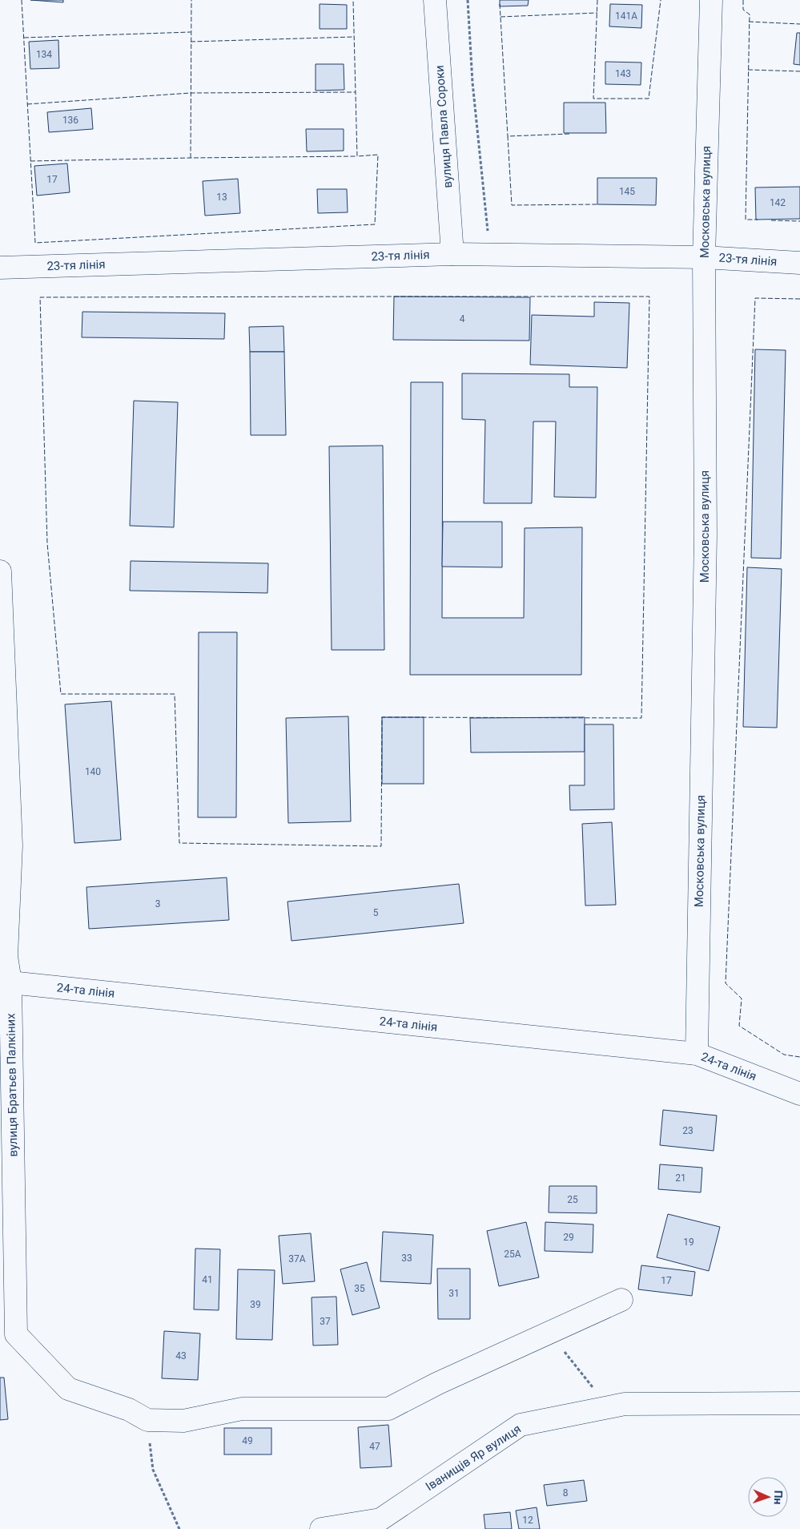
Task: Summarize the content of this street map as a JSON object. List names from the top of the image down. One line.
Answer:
{"streets":{"street":["вулиця Павла Сороки","Московська вулиця","23-тя лінія","24-та лінія","вулиця Братьєв Палкіних","Іванищів Яр вулиця"]},"crossings":[["вулиця Павла Сороки","23-тя лінія"],["Московська вулиця","23-тя лінія"],["Московська вулиця","24-та лінія"],["24-та лінія","вулиця Братьєв Палкіних"]],"house_numbers":["141А","134","143","136","17","145","13","142","4","140","3","5","23","21","25","29","19","25А","33","37А","41","17","35","31","39","37","43","49","47","8","12"],"north":"right"}
